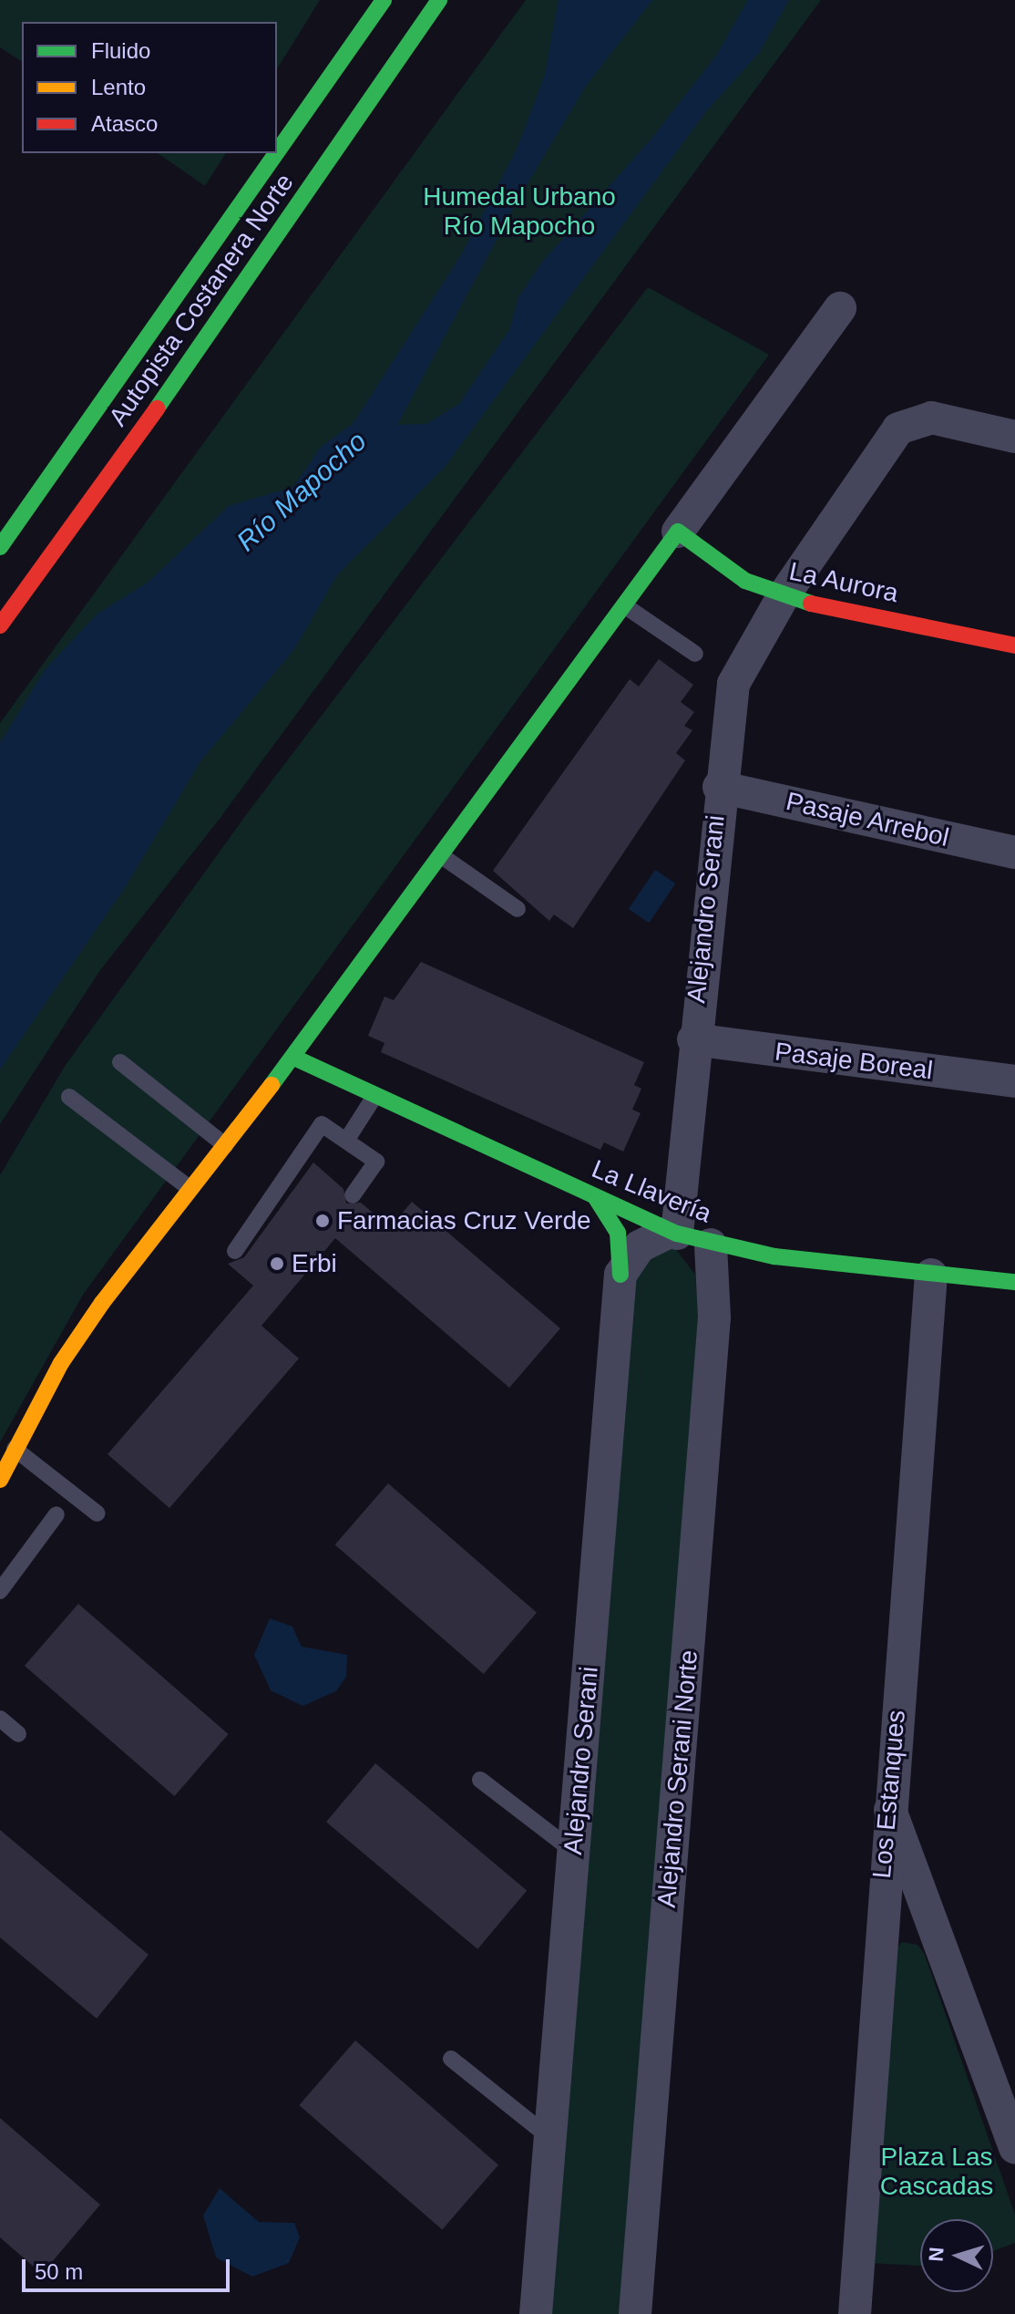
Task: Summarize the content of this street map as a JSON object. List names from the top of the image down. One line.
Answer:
{"streets":{"main road":["Autopista Costanera Norte","La Aurora","La Llavería"],"street":["Pasaje Arrebol","Alejandro Serani","Pasaje Boreal","Alejandro Serani Norte","Los Estanques"]},"crossings":[["La Aurora","Alejandro Serani"],["Pasaje Arrebol","Alejandro Serani"],["Alejandro Serani","Pasaje Boreal"],["Alejandro Serani","La Llavería"],["La Llavería","Alejandro Serani Norte"],["La Llavería","Los Estanques"]],"water":["Río Mapocho"],"parks":["Humedal Urbano Río Mapocho","Plaza Las Cascadas"],"places":["Farmacias Cruz Verde","Erbi"],"legend":["Fluido","Lento","Atasco"],"scale_bar":"50 m","north":"left"}
